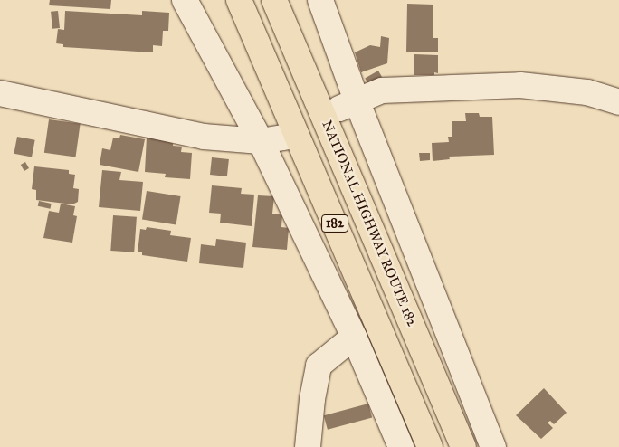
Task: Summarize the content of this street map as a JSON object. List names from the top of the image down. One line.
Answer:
{"streets":{"highway":["182","NATIONAL HIGHWAY ROUTE 182"]}}
